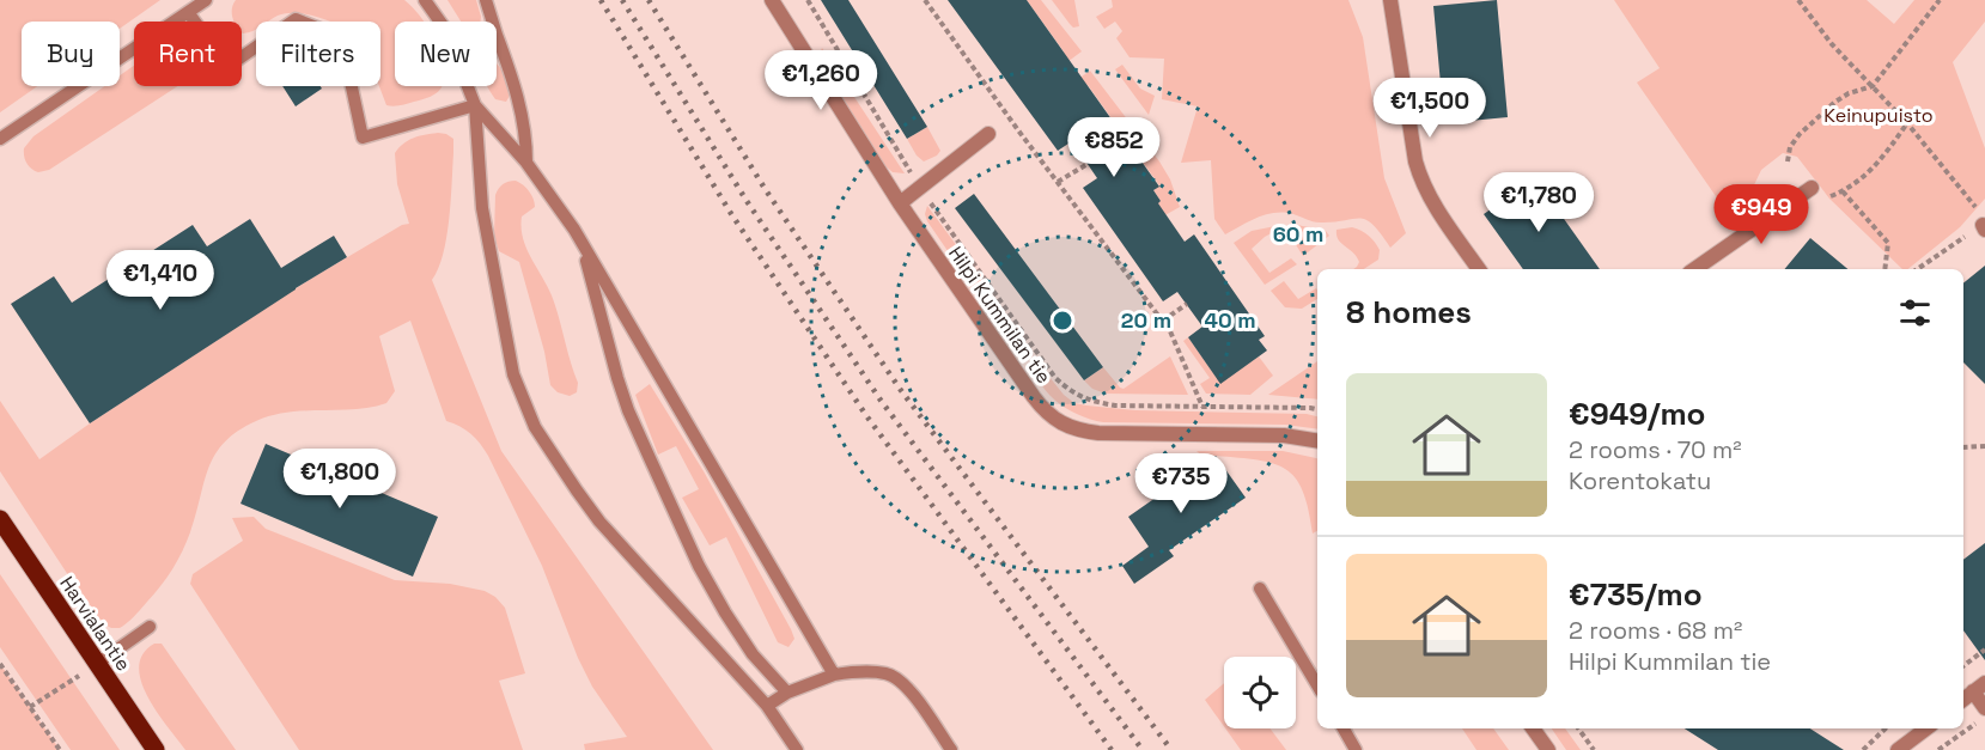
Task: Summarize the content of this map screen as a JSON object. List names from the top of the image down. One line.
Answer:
{"streets":{"main road":["Harvialantie"],"street":["Hilpi Kummilan tie"]},"parks":["Keinupuisto"],"page":{"chip":["Buy","Rent","Filters","New"],"price":["€1,260","€1,500","€852","€1,780","€949","€1,410","€1,800","€735"],"heading":"8 homes","list":[{"name":"€949/mo","note":"2 rooms · 70 m² · Korentokatu"},{"name":"€735/mo","note":"2 rooms · 68 m² · Hilpi Kummilan tie"}]},"rings":["60 m","20 m","40 m"]}
